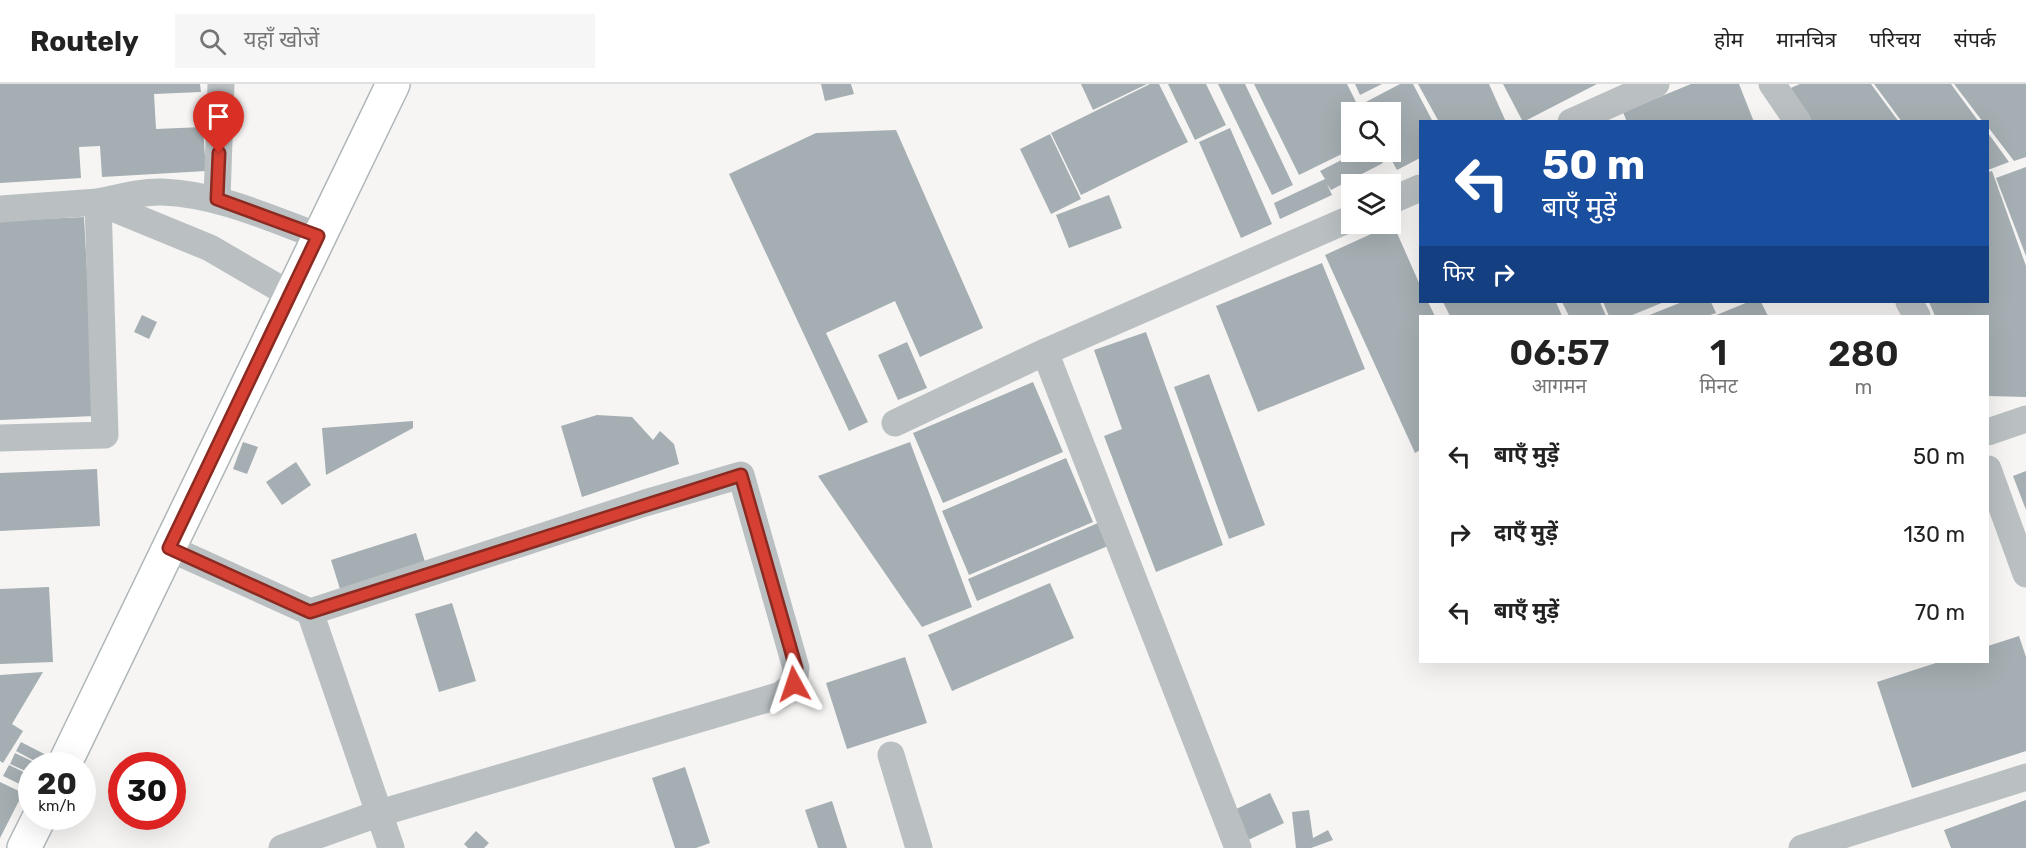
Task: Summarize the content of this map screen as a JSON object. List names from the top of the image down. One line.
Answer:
{"page":{"header":"Routely","search":"यहाँ खोजें","nav":["होम","मानचित्र","परिचय","संपर्क"],"turn":["50 m","बाएँ मुड़ें"],"then":"फिर","eta":["06:57","आगमन","1","मिनट","280","m"],"list":[{"name":"बाएँ मुड़ें","value":"50 m"},{"name":"दाएँ मुड़ें","value":"130 m"},{"name":"बाएँ मुड़ें","value":"70 m"}],"speed":"20 km/h","limit":"30"}}
